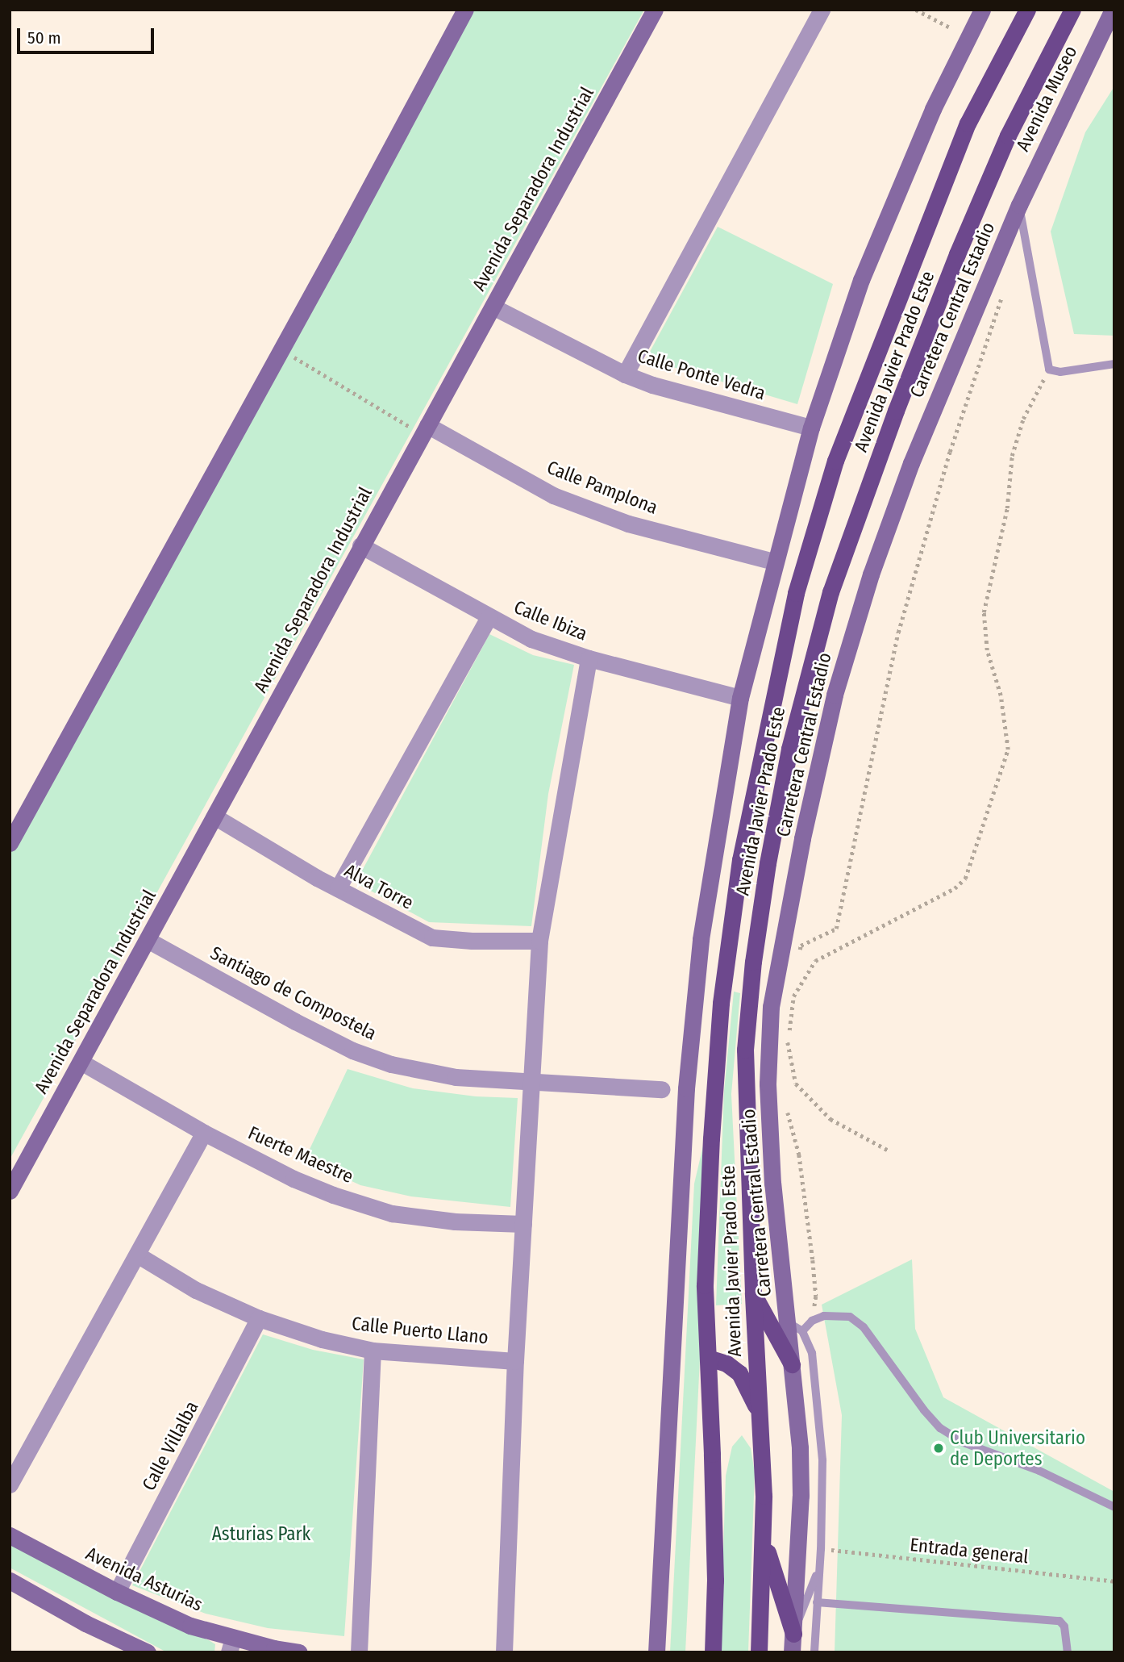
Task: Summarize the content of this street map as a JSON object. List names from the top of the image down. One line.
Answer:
{"streets":{"main road":["Avenida Javier Prado Este"],"street":["Avenida Museo","Avenida Separadora Industrial","Carretera Central Estadio","Calle Ponte Vedra","Calle Pamplona","Calle Ibiza","Alva Torre","Santiago de Compostela","Fuerte Maestre","Calle Puerto Llano","Calle Villalba","Avenida Asturias"],"path":["Entrada general"]},"crossings":[["Avenida Museo","Carretera Central Estadio"],["Avenida Separadora Industrial","Calle Ponte Vedra"],["Avenida Separadora Industrial","Calle Pamplona"],["Avenida Separadora Industrial","Calle Ibiza"],["Avenida Separadora Industrial","Alva Torre"],["Avenida Separadora Industrial","Santiago de Compostela"],["Avenida Separadora Industrial","Fuerte Maestre"],["Carretera Central Estadio","Entrada general"],["Calle Puerto Llano","Calle Villalba"],["Calle Villalba","Avenida Asturias"]],"parks":["Asturias Park"],"places":["Club Universitario de Deportes"],"scale_bar":"50 m"}
